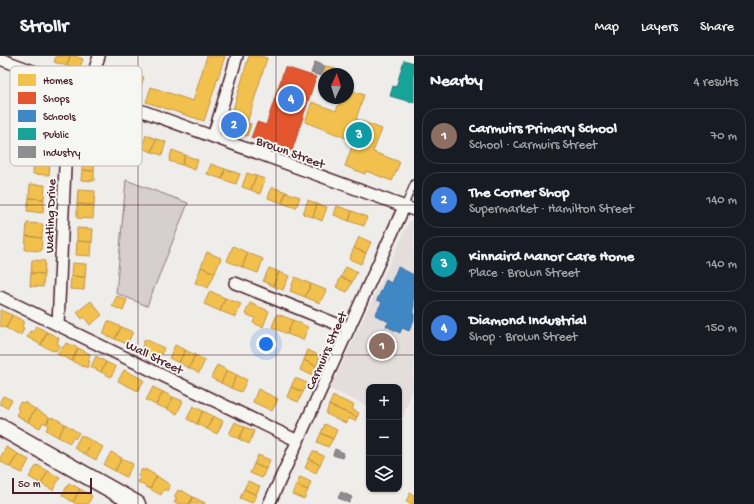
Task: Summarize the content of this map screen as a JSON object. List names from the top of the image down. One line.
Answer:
{"streets":{"street":["Brown Street","Watling Drive","Carmuirs Street","Wall Street"]},"crossings":[["Brown Street","Carmuirs Street"],["Watling Drive","Wall Street"],["Carmuirs Street","Wall Street"]],"legend":["Homes","Shops","Schools","Public","Industry"],"scale_bar":"50 m","north":"top","page":{"header":"Strollr","nav":["Map","Layers","Share"],"heading":["Nearby","4 results"],"pins":["4","2","3","1"],"list":[{"mark":"1","name":"Carmuirs Primary School","note":"School · Carmuirs Street","value":"70 m"},{"mark":"2","name":"The Corner Shop","note":"Supermarket · Hamilton Street","value":"140 m"},{"mark":"3","name":"Kinnaird Manor Care Home","note":"Place · Brown Street","value":"140 m"},{"mark":"4","name":"Diamond Industrial","note":"Shop · Brown Street","value":"150 m"}],"map_buttons":["+","−"],"scale":"50 m"}}
